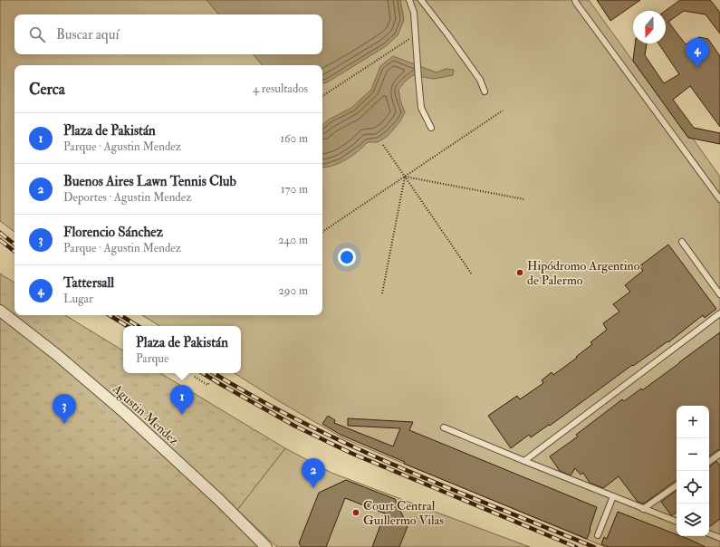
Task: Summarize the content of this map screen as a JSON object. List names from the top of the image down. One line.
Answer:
{"streets":{"street":["Agustin Mendez"]},"places":["Hipódromo Argentino de Palermo","Court Central Guillermo Vilas"],"north":"bottom","page":{"search":"Buscar aquí","pins":["4","1","3","2"],"heading":["Cerca","4 resultados"],"list":[{"mark":"1","name":"Plaza de Pakistán","note":"Parque · Agustin Mendez","value":"160 m"},{"mark":"2","name":"Buenos Aires Lawn Tennis Club","note":"Deportes · Agustin Mendez","value":"170 m"},{"mark":"3","name":"Florencio Sánchez","note":"Parque · Agustin Mendez","value":"240 m"},{"mark":"4","name":"Tattersall","note":"Lugar","value":"290 m"}],"popup":["Plaza de Pakistán","Parque"],"map_buttons":["+","−"]}}
